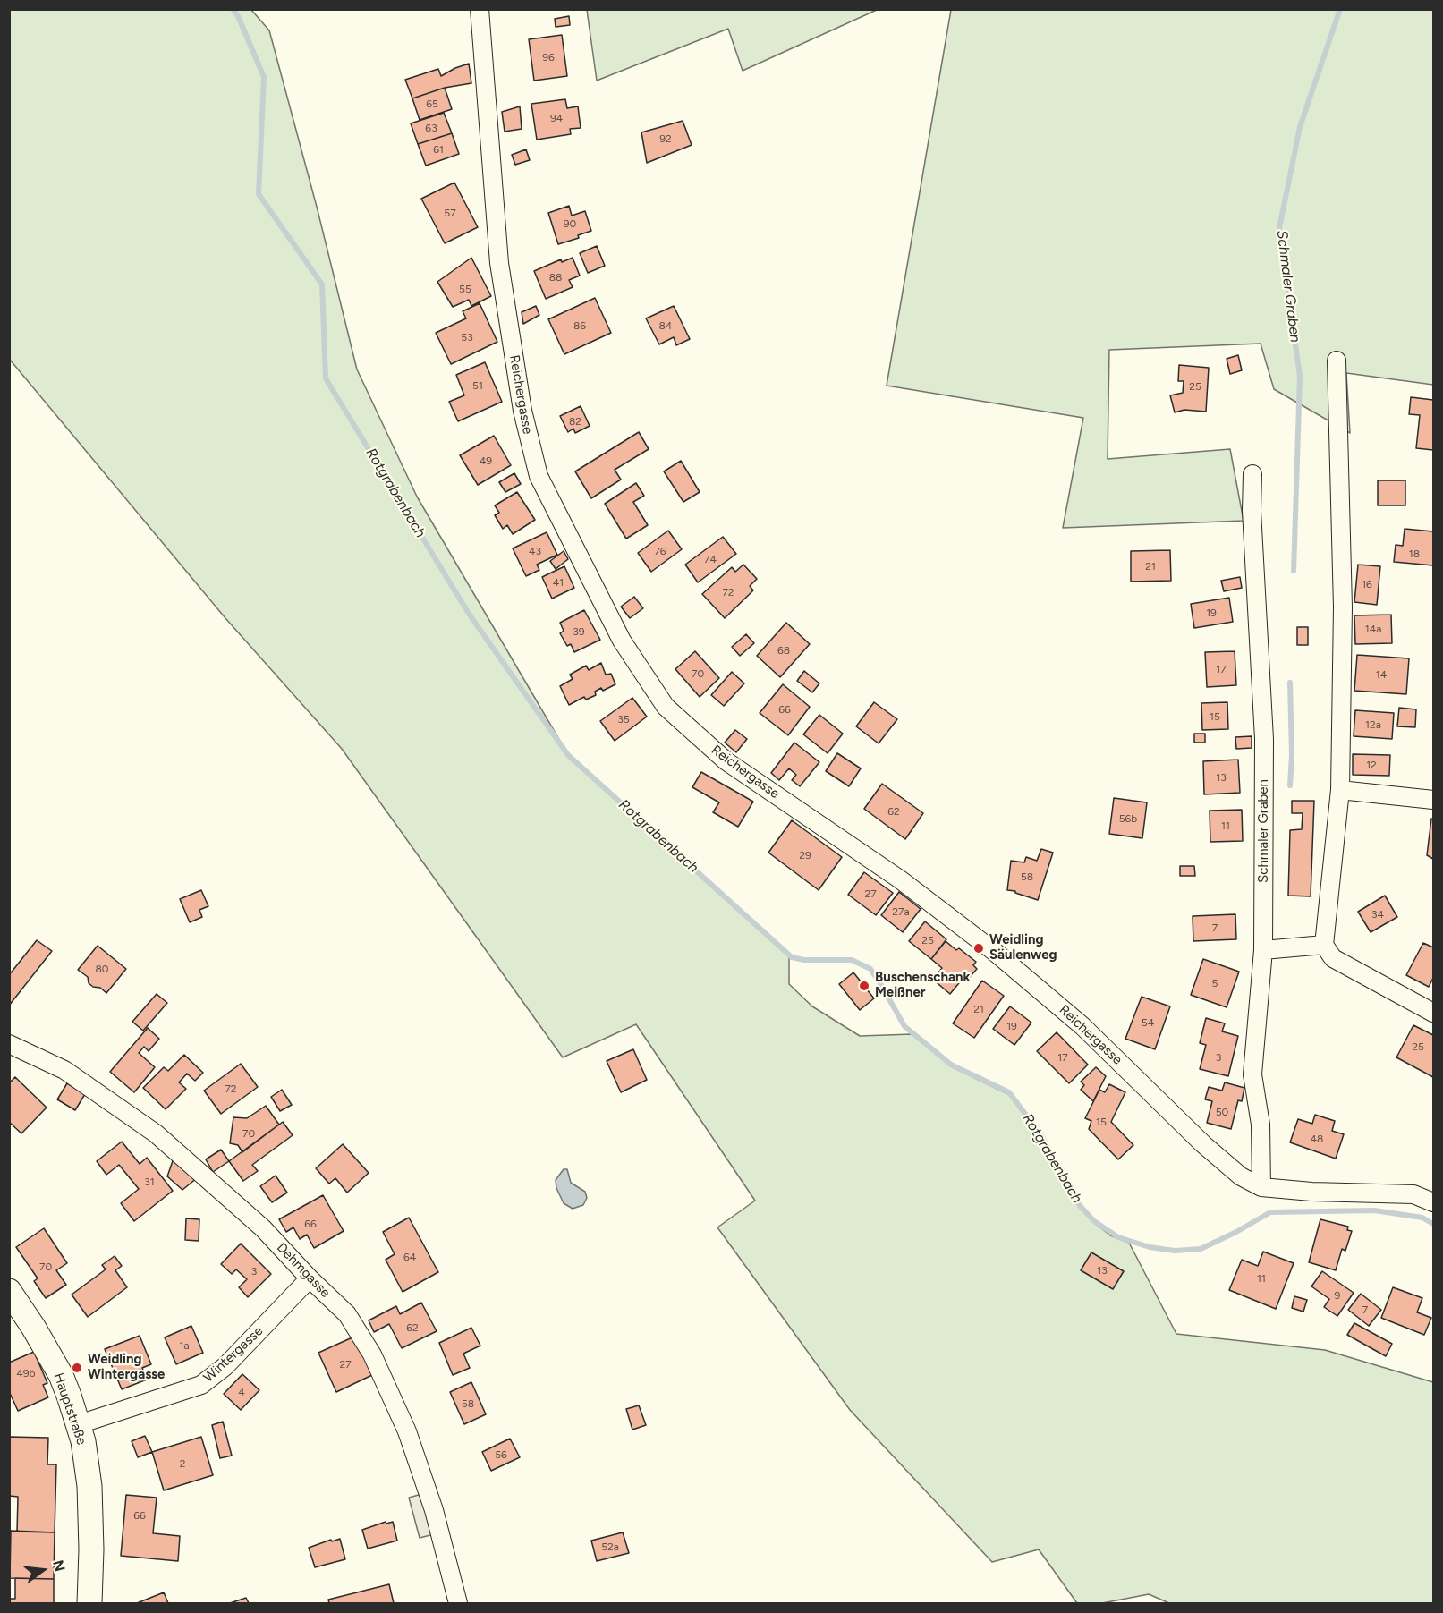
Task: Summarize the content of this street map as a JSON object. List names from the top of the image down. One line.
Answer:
{"streets":{"main road":["Hauptstraße"],"street":["Reichergasse","Schmaler Graben","Dehmgasse","Wintergasse"]},"crossings":[["Reichergasse","Schmaler Graben"],["Dehmgasse","Wintergasse"],["Wintergasse","Hauptstraße"]],"water":["Schmaler Graben","Rotgrabenbach"],"places":["Weidling Säulenweg","Buschenschank Meißner","Weidling Wintergasse"],"house_numbers":["96","65","94","63","92","61","57","90","88","55","86","84","53","51","25","82","49","43","76","18","74","21","41","16","72","19","14a","39","68","17","70","14","66","15","35","12a","12","13","62","56b","11","29","58","27","27a","34","7","25","80","5","21","54","19","25","17","3","72","50","15","70","48","31","66","64","70","13","3","11","9","7","62","1a","27","49b","4","58","56","2","66","52a"],"north":"right"}
